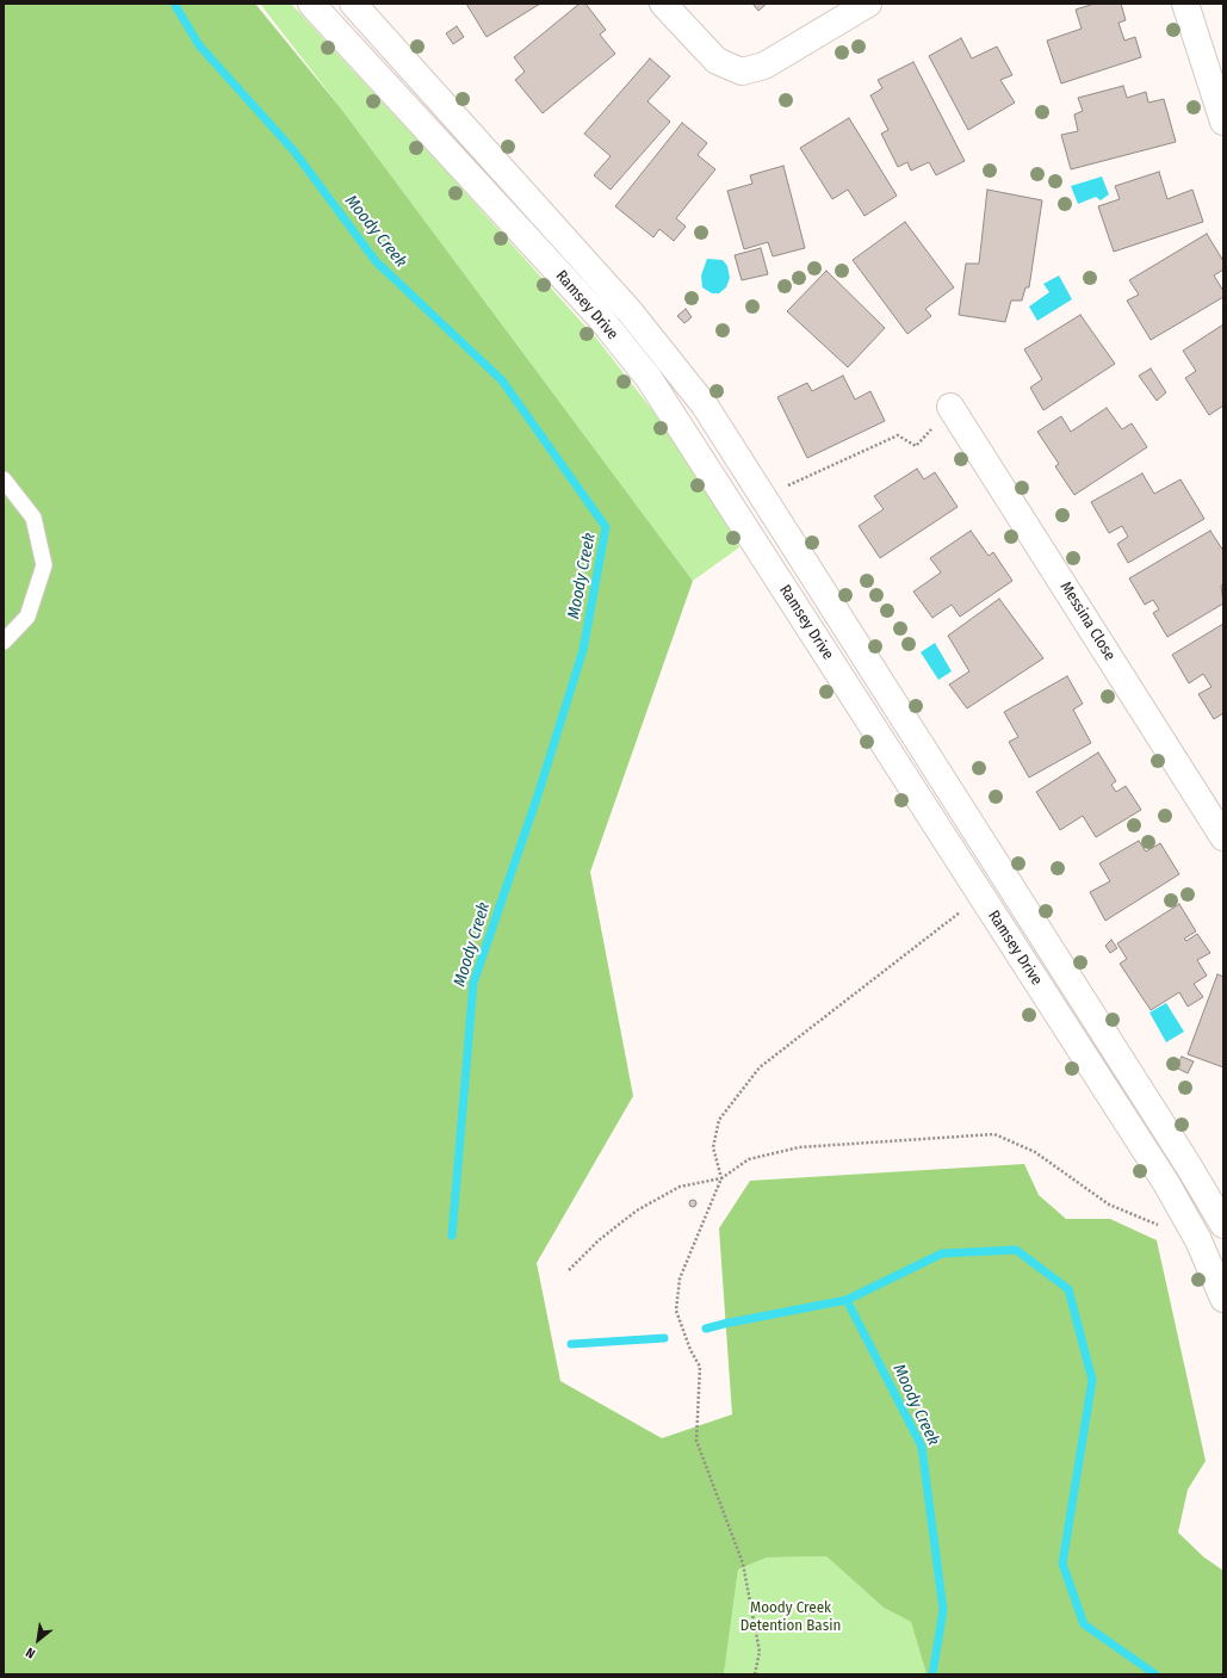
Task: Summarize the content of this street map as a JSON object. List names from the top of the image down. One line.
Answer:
{"streets":{"main road":["Ramsey Drive","Messina Close"]},"water":["Moody Creek"],"parks":["Moody Creek Detention Basin"],"north":"bottom left"}
